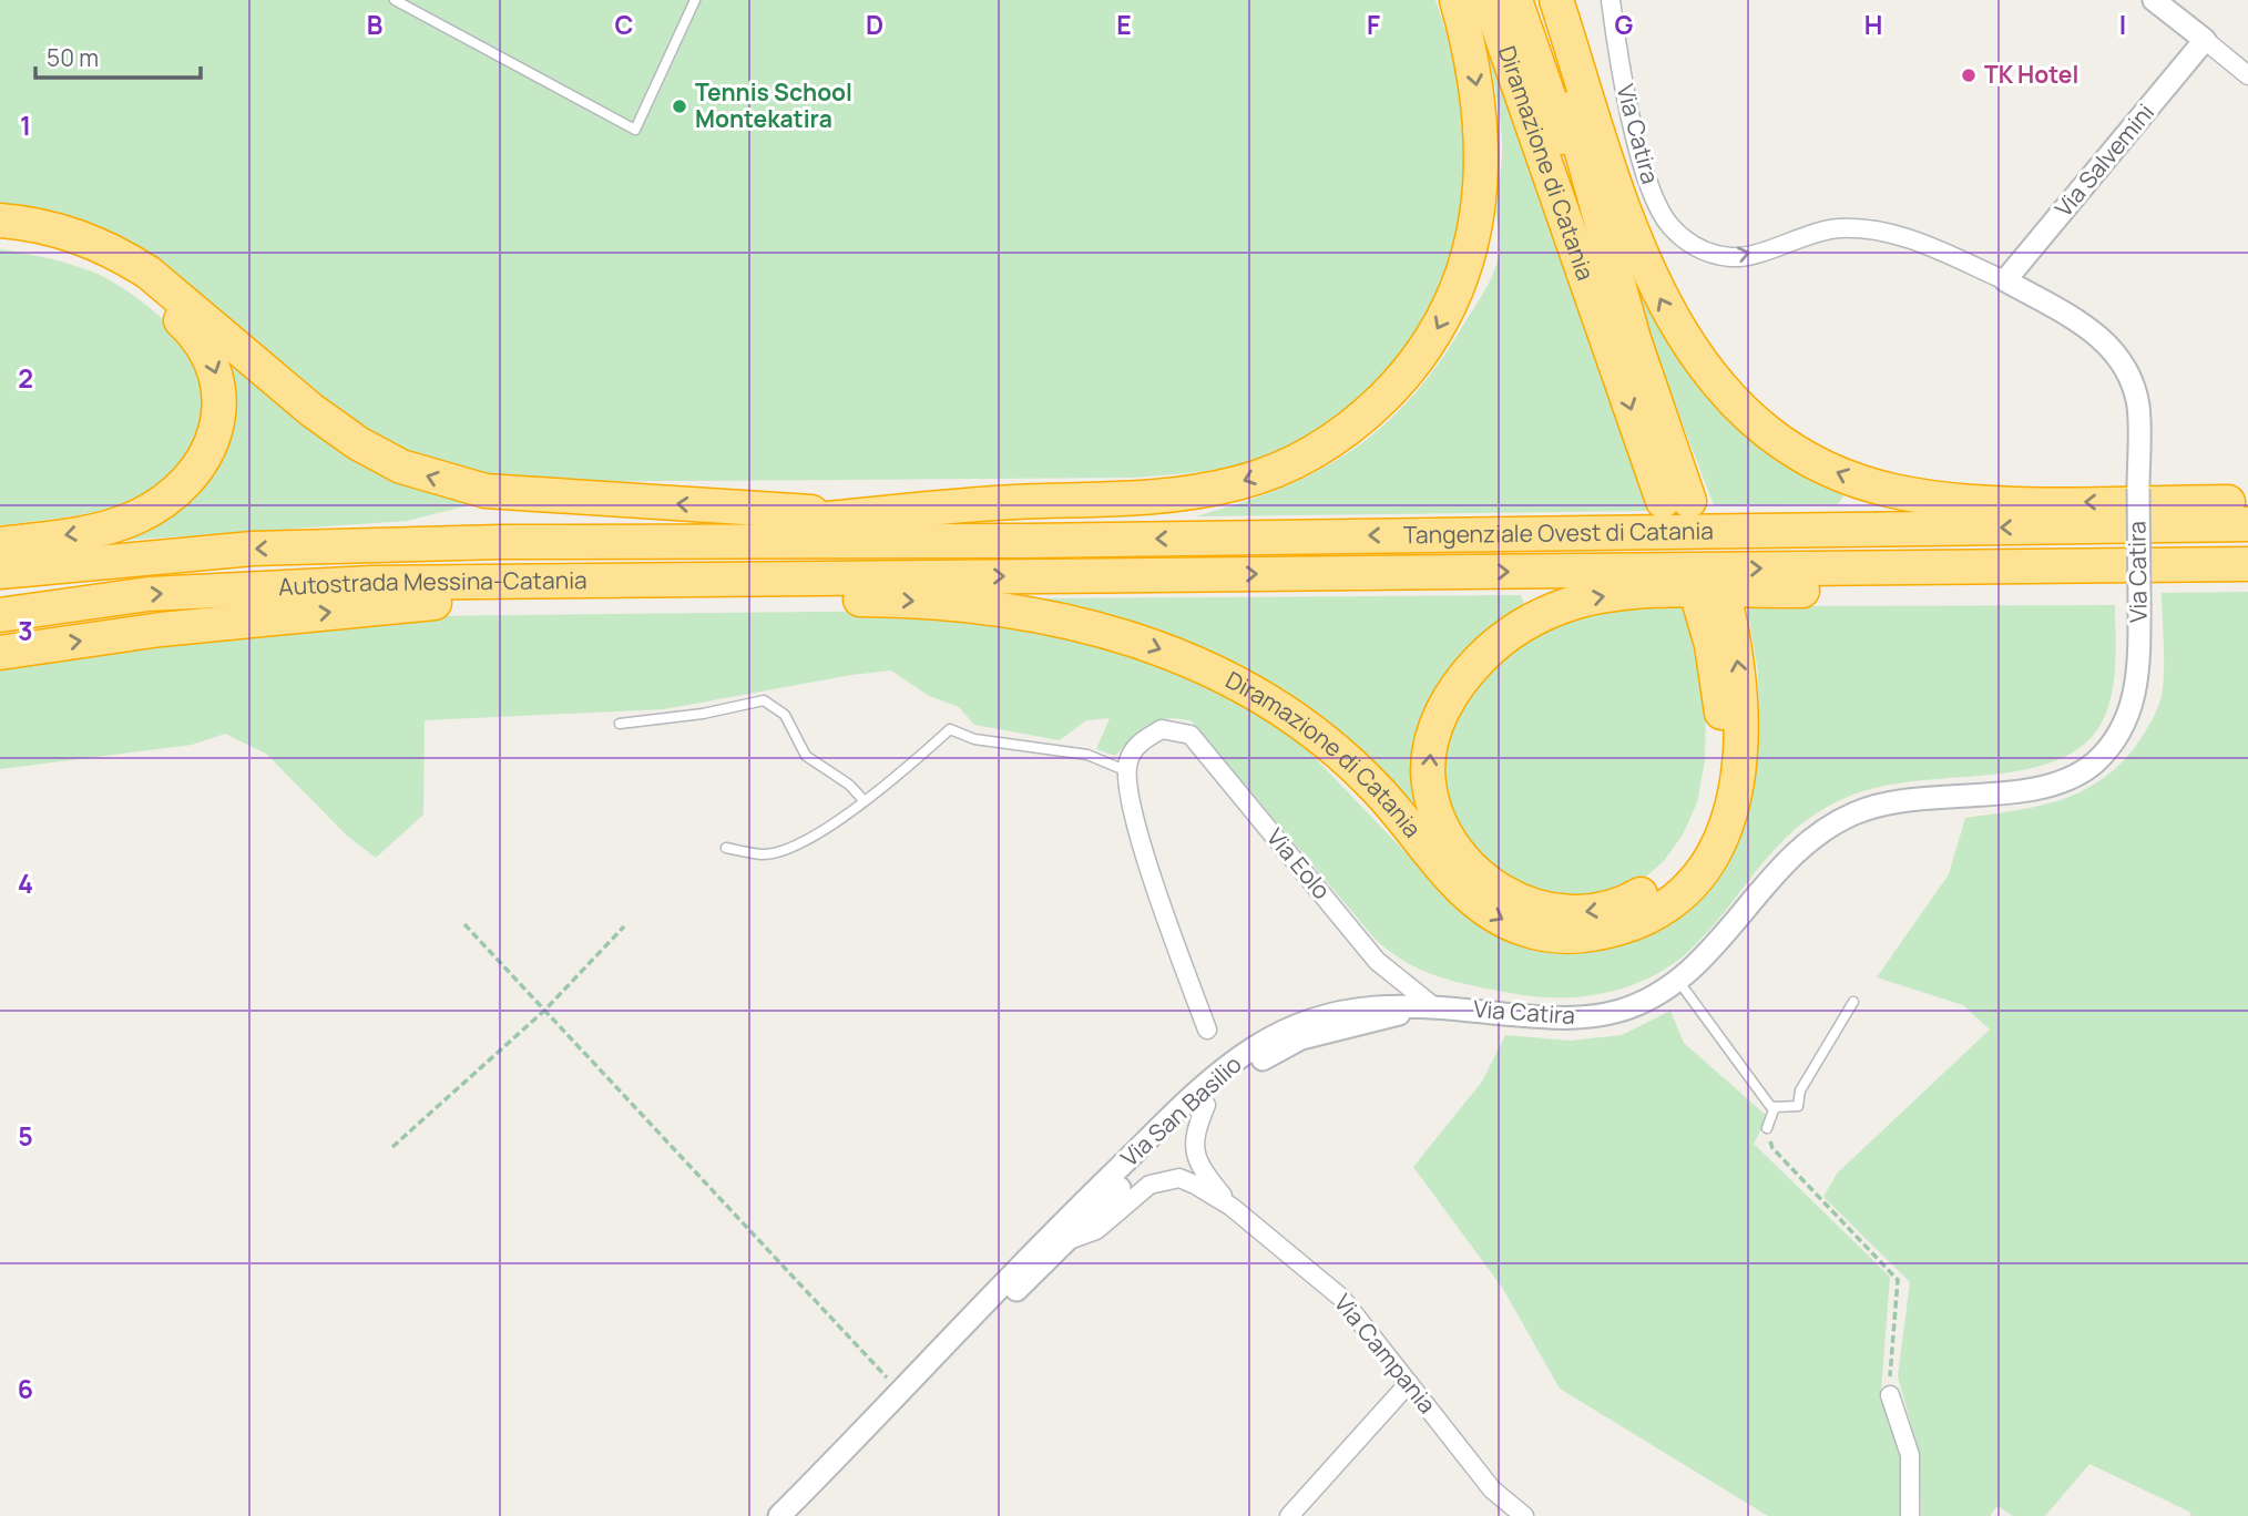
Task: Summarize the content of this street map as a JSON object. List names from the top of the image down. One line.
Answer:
{"streets":{"highway":["Diramazione di Catania","Tangenziale Ovest di Catania","Autostrada Messina-Catania"],"street":["Via Catira","Via Salvemini","Via Eolo","Via San Basilio","Via Campania"]},"crossings":[["Via Catira","Via Salvemini"],["Via Catira","Via Eolo"],["Via Catira","Via San Basilio"],["Diramazione di Catania","Tangenziale Ovest di Catania"],["Diramazione di Catania","Autostrada Messina-Catania"],["Tangenziale Ovest di Catania","Autostrada Messina-Catania"],["Via Eolo","Via San Basilio"]],"places":["TK Hotel","Tennis School Montekatira"],"scale_bar":"50 m","grid":{"columns":["B","C","D","E","F","G","H","I"],"rows":["1","2","3","4","5","6"]}}
